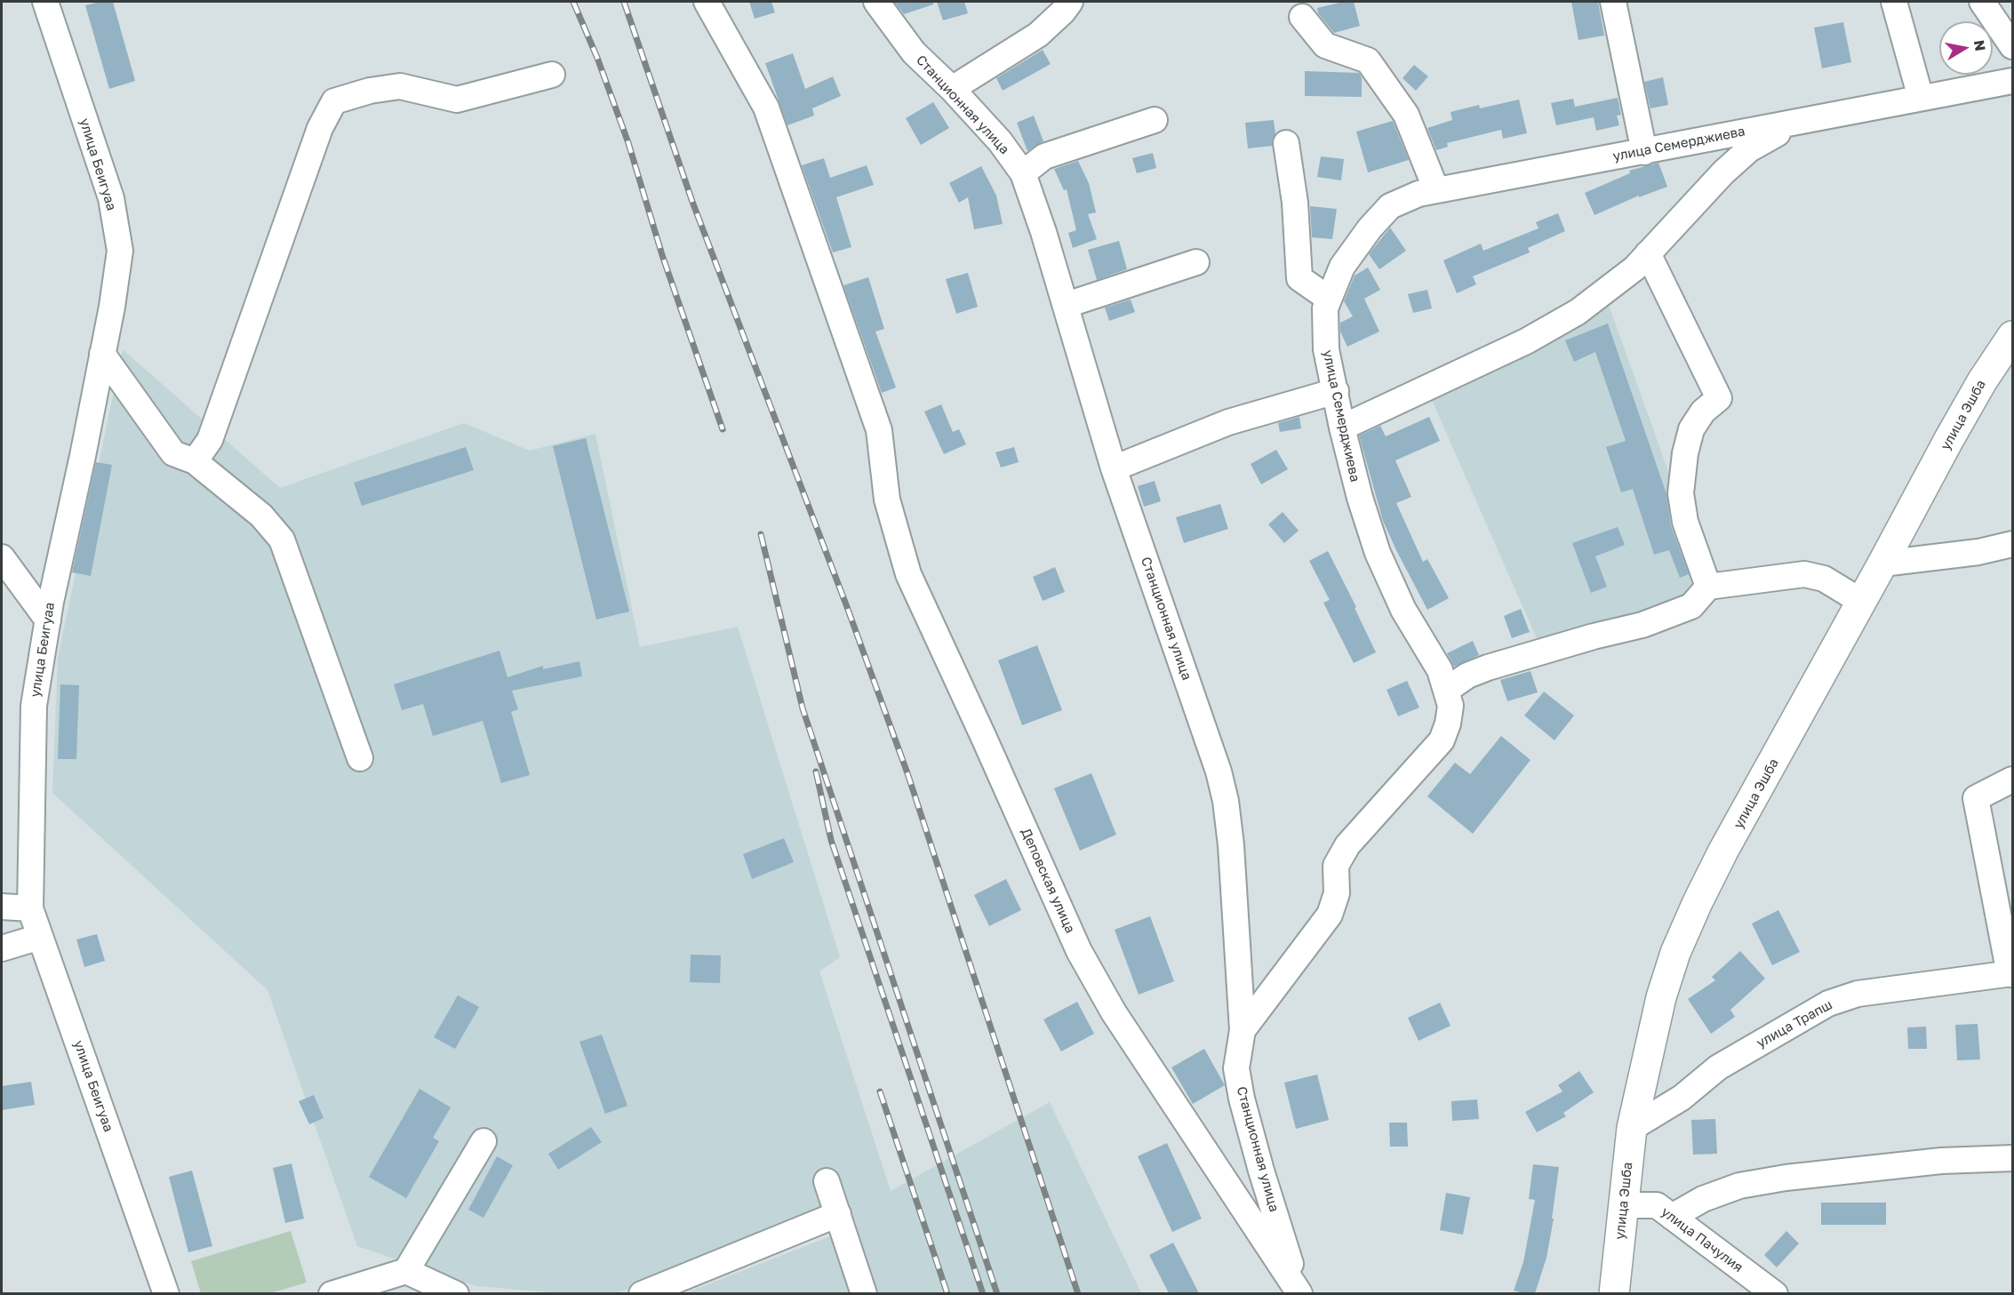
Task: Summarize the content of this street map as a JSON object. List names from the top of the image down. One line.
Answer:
{"streets":{"highway":["улица Эшба"],"street":["Станционная улица","улица Семерджиева","улица Беигуаа","Деповская улица","улица Трапш","улица Пачулия"]},"crossings":[["Станционная улица","улица Семерджиева"],["Станционная улица","Деповская улица"],["улица Эшба","улица Трапш"],["улица Эшба","улица Пачулия"]],"north":"right"}
